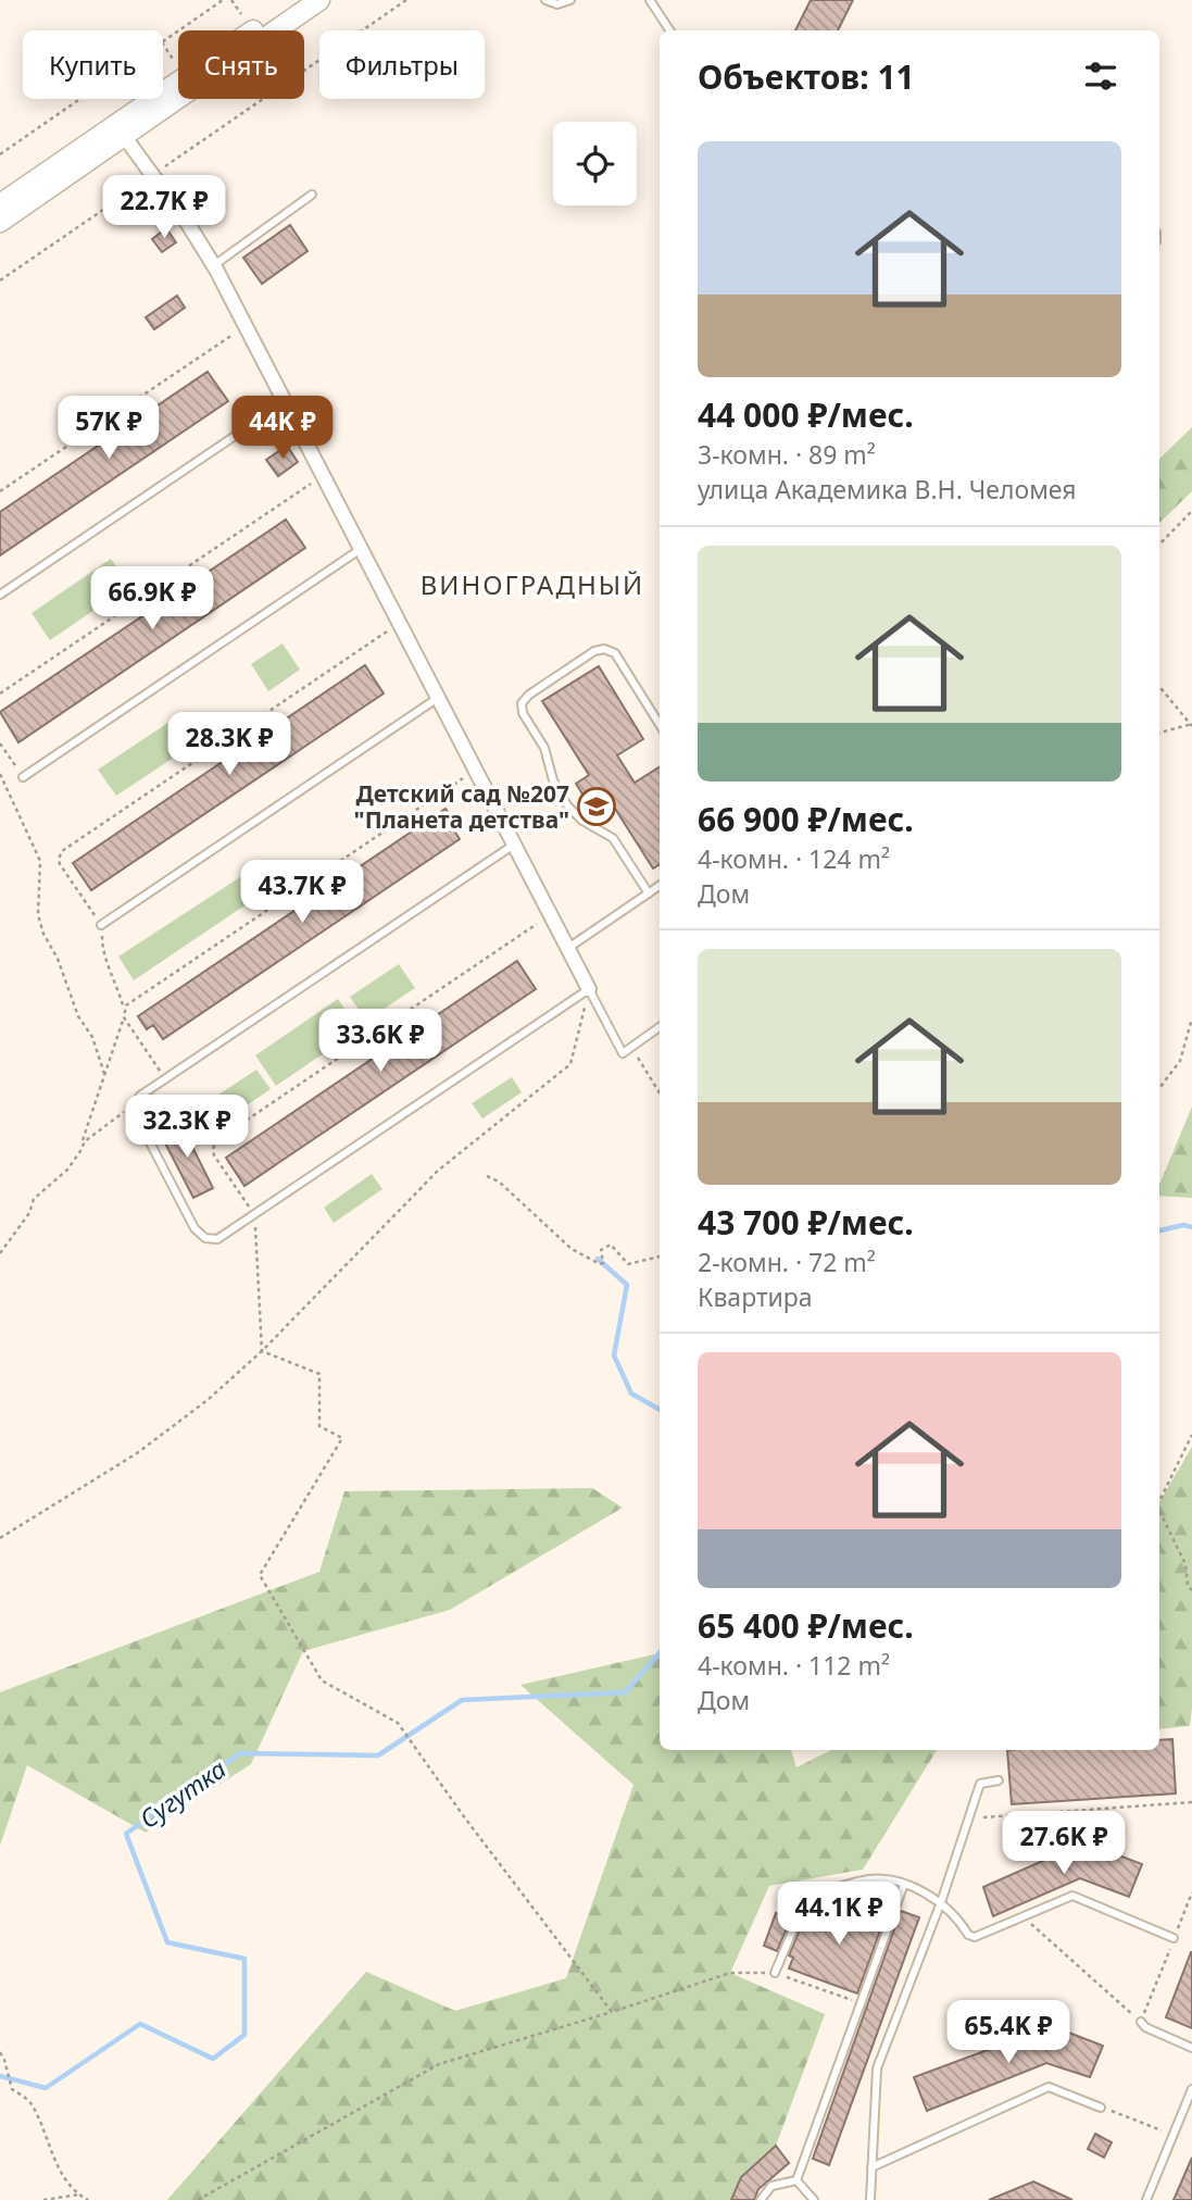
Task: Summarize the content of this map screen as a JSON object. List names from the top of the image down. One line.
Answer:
{"districts":["ВИНОГРАДНЫЙ"],"water":["Сугутка"],"places":{"school or university":["Детский сад №207 \"Планета детства\""]},"page":{"chip":["Купить","Снять","Фильтры"],"heading":"Объектов: 11","list":[{"name":"44 000 ₽/мес.","note":"3-комн. · 89 m² · улица Академика В.Н. Челомея"},{"name":"66 900 ₽/мес.","note":"4-комн. · 124 m² · Дом"},{"name":"43 700 ₽/мес.","note":"2-комн. · 72 m² · Квартира"},{"name":"65 400 ₽/мес.","note":"4-комн. · 112 m² · Дом"}],"price":["22.7K ₽","57K ₽","44K ₽","66.9K ₽","28.3K ₽","43.7K ₽","33.6K ₽","32.3K ₽","27.6K ₽","44.1K ₽","65.4K ₽"]}}
